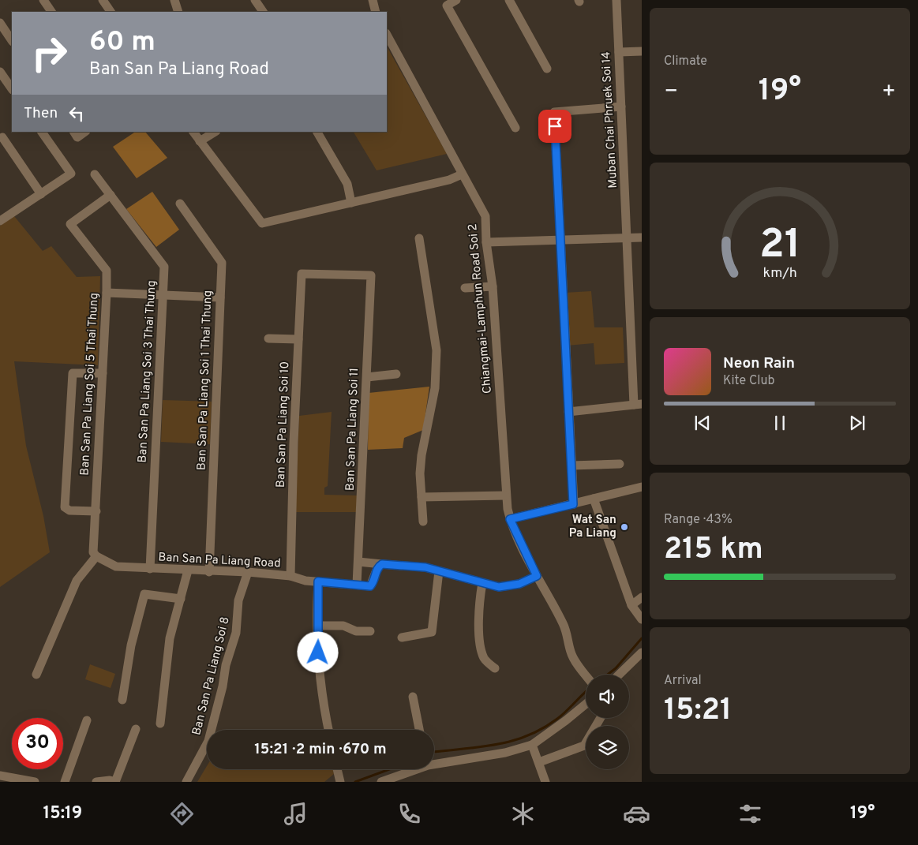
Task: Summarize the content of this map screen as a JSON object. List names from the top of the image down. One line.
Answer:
{"streets":{"street":["Muban Chai Phruek Soi 14","Chiangmai-Lamphun Road Soi 2","Ban San Pa Liang Soi 3 Thai Thung","Ban San Pa Liang Soi 1 Thai Thung","Ban San Pa Liang Soi 5 Thai Thung","Ban San Pa Liang Soi 10","Ban San Pa Liang Soi 11","Ban San Pa Liang Road","Ban San Pa Liang Soi 8"]},"crossings":[["Ban San Pa Liang Soi 3 Thai Thung","Ban San Pa Liang Soi 5 Thai Thung"],["Ban San Pa Liang Soi 3 Thai Thung","Ban San Pa Liang Road"],["Ban San Pa Liang Soi 1 Thai Thung","Ban San Pa Liang Road"],["Ban San Pa Liang Soi 5 Thai Thung","Ban San Pa Liang Road"],["Ban San Pa Liang Soi 10","Ban San Pa Liang Soi 11"],["Ban San Pa Liang Soi 10","Ban San Pa Liang Road"],["Ban San Pa Liang Soi 11","Ban San Pa Liang Road"],["Ban San Pa Liang Road","Ban San Pa Liang Soi 8"]],"places":["Wat San Pa Liang"],"page":{"tile":["Climate",["Range · 43%","215 km"],["Arrival","15:21"]],"turn":["60 m","Ban San Pa Liang Road"],"heat":["−","19°","+"],"then":"Then","song":["Neon Rain","Kite Club"],"limit":"30","trip":"15:21 · 2 min · 670 m","tabs":["15:19","19°"],"gauge":["21","km/h"]}}
